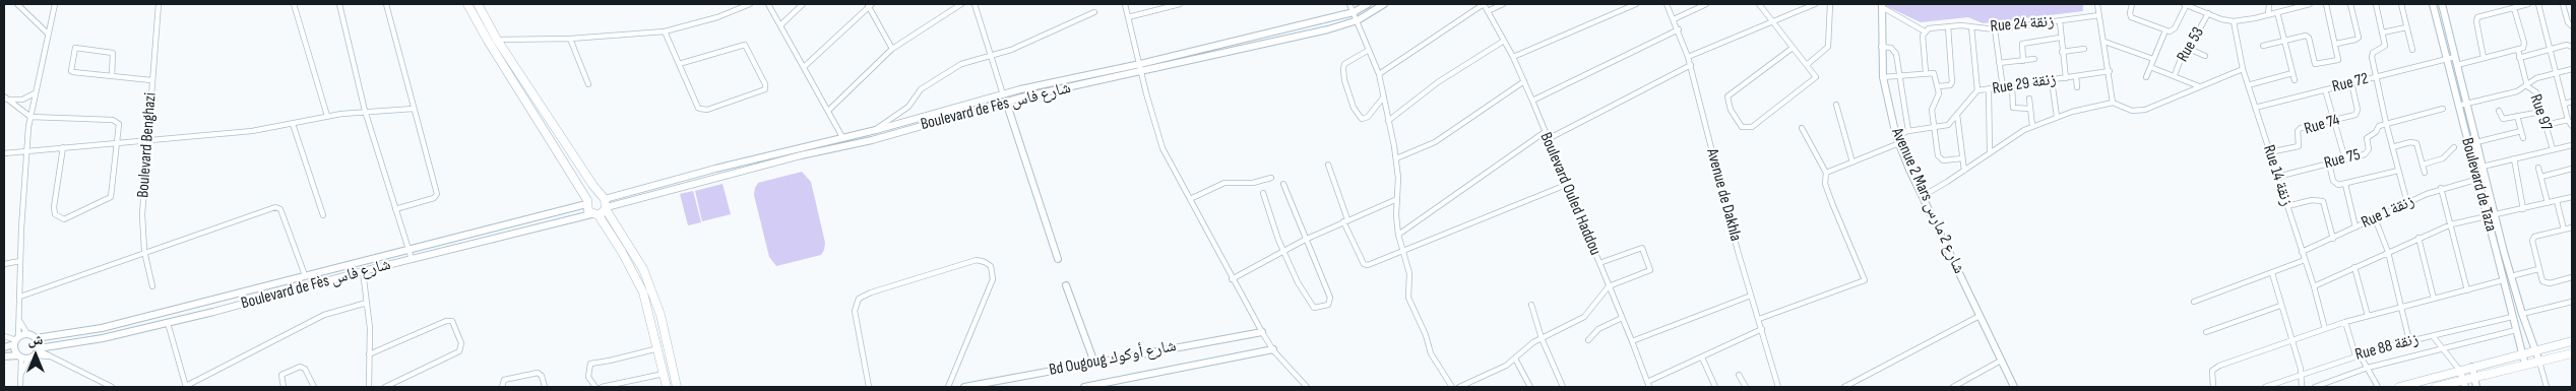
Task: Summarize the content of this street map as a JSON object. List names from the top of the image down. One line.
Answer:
{"streets":{"main road":["Boulevard de Fès شارع فاس","Boulevard de Taza","Avenue 2 Mars شارع 2 مارس","Bd Ougoug شارع أوكوك"],"street":["Rue 24 زنقة","Rue 53","Rue 72","Rue 29 زنقة","Rue 97","Rue 74","Boulevard Benghazi","Rue 75","Rue 14 زنقة","Boulevard Ouled Haddou","Avenue de Dakhla","Rue 1 زنقة","Rue 88 زنقة"]},"crossings":[["Rue 72","Rue 74"],["Rue 72","Rue 14 زنقة"],["Rue 72","Boulevard de Taza"],["Rue 29 زنقة","Avenue 2 Mars شارع 2 مارس"],["Rue 74","Rue 14 زنقة"],["Rue 75","Rue 14 زنقة"],["Rue 14 زنقة","Rue 1 زنقة"],["Boulevard de Taza","Rue 1 زنقة"],["Boulevard de Taza","Rue 88 زنقة"]],"north":"top"}
